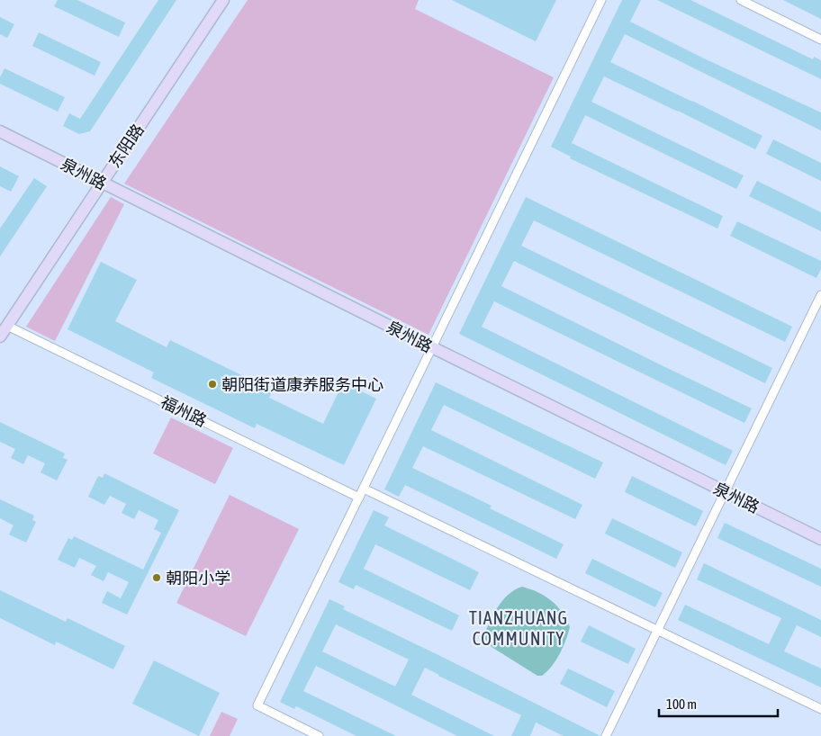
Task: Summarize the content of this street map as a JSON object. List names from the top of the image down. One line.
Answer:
{"streets":{"street":["东阳路","泉州路","福州路"]},"crossings":[["东阳路","泉州路"],["东阳路","福州路"]],"districts":["TIANZHUANG COMMUNITY"],"places":["朝阳街道康养服务中心","朝阳小学"],"scale_bar":"100 m"}
